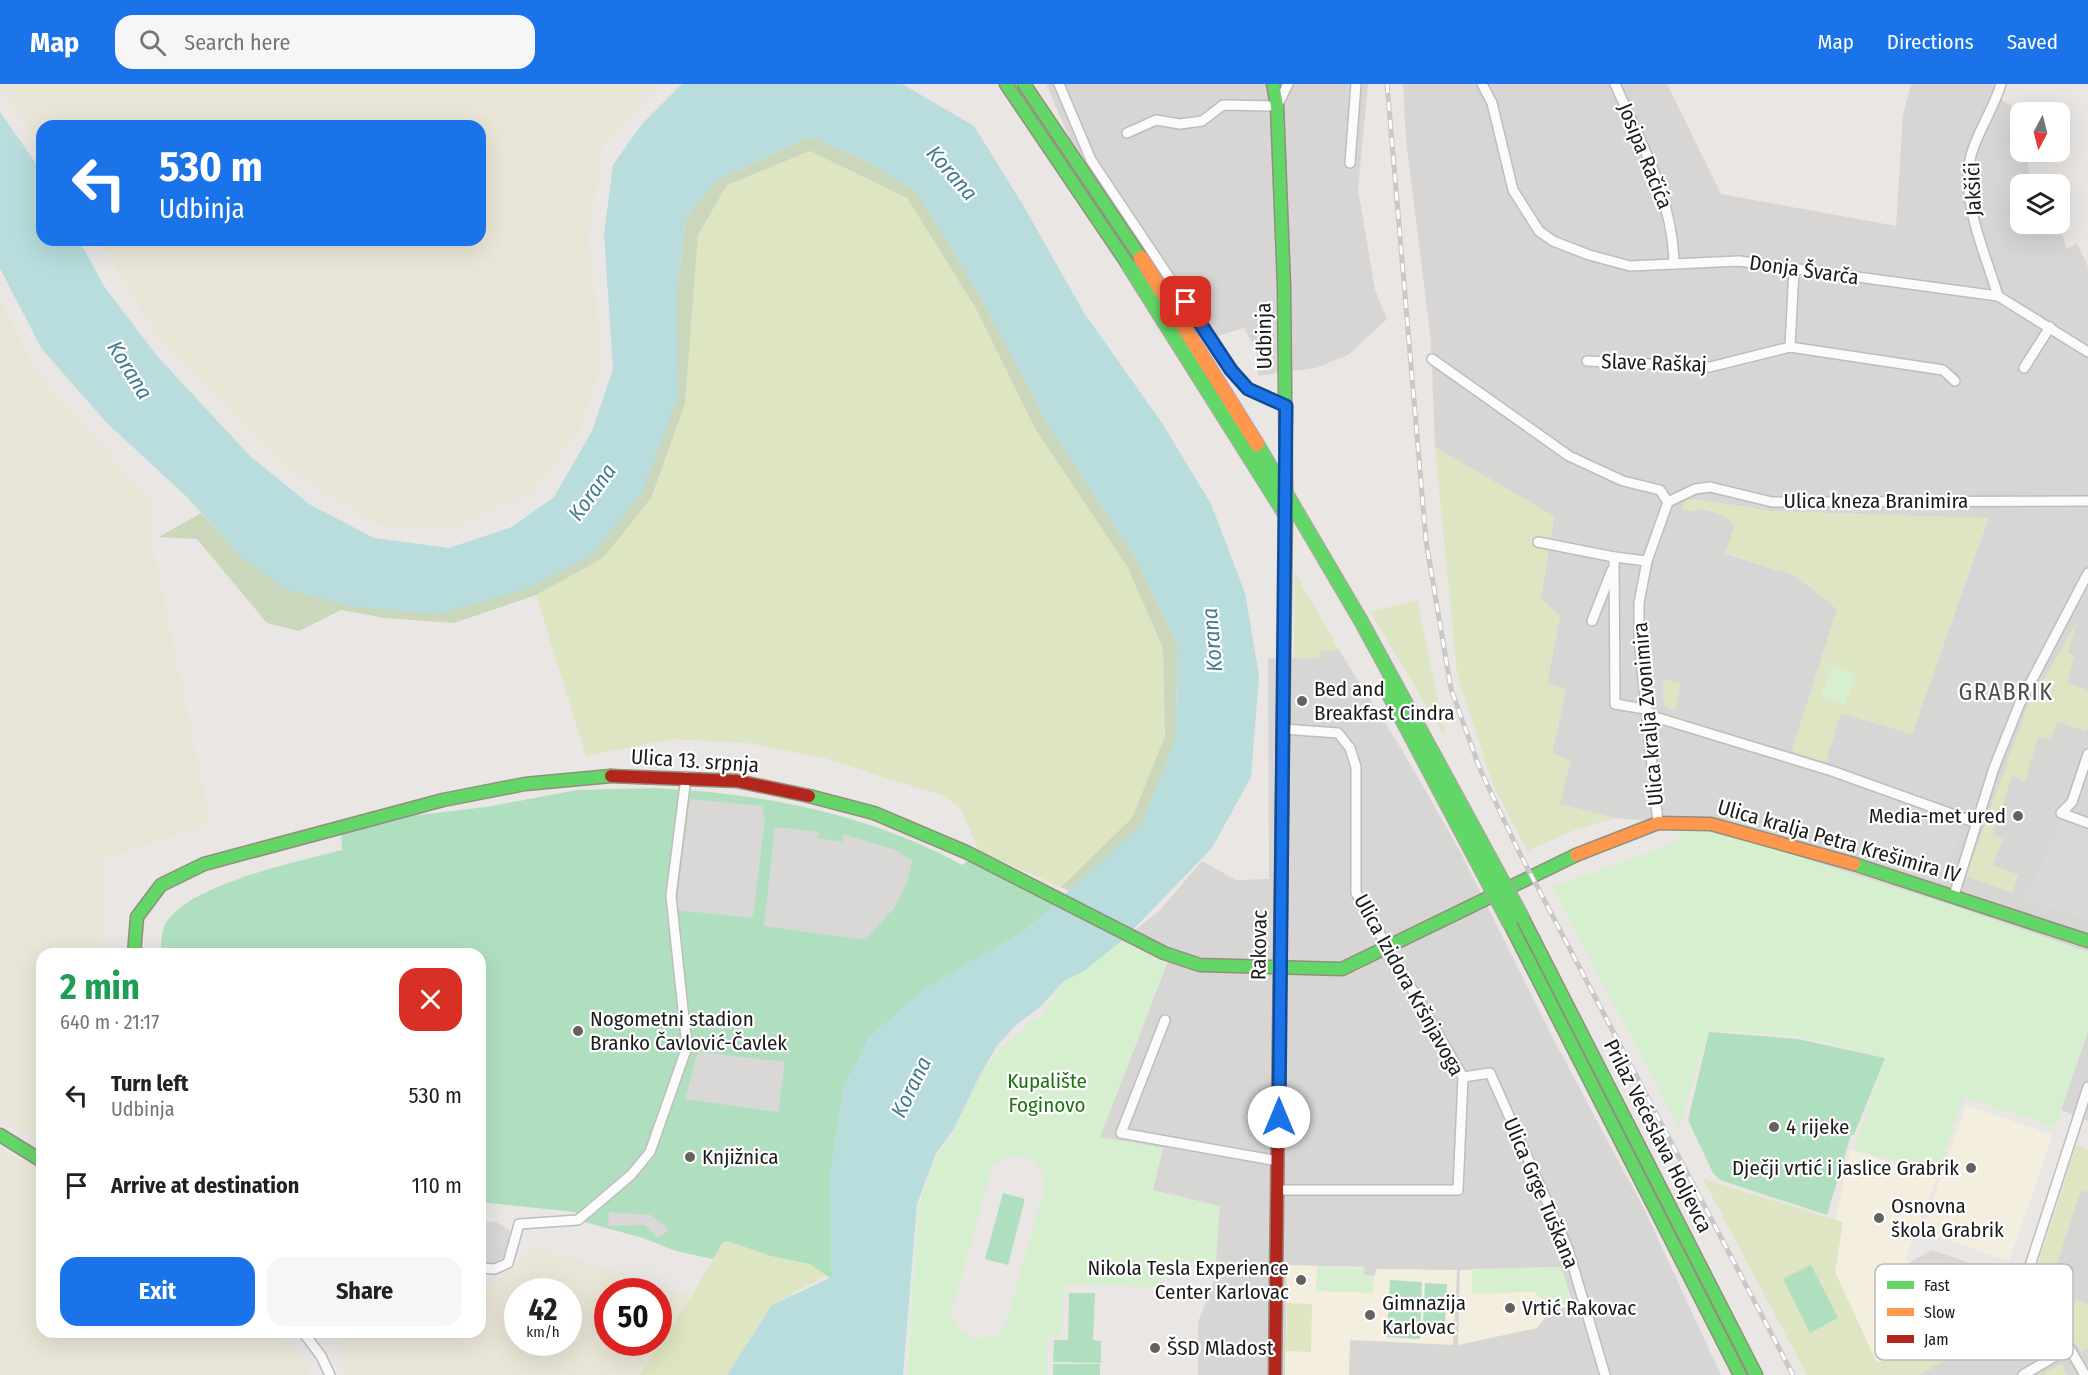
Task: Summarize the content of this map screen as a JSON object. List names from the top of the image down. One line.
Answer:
{"streets":{"main road":["Udbinja","Ulica 13. srpnja","Ulica kralja Petra Krešimira IV","Rakovac","Prilaz Većeslava Holjevca"],"street":["Josipa Račića","Jakšići","Donja Švarča","Slave Raškaj","Ulica kneza Branimira","Ulica kralja Zvonimira","Ulica Izidora Kršnjavoga","Ulica Grge Tuškana"]},"crossings":[["Josipa Račića","Donja Švarča"],["Jakšići","Donja Švarča"],["Udbinja","Rakovac"],["Ulica kneza Branimira","Ulica kralja Zvonimira"],["Ulica kralja Zvonimira","Ulica kralja Petra Krešimira IV"],["Ulica 13. srpnja","Ulica kralja Petra Krešimira IV"],["Ulica 13. srpnja","Rakovac"],["Ulica kralja Petra Krešimira IV","Rakovac"],["Ulica kralja Petra Krešimira IV","Ulica Izidora Kršnjavoga"],["Rakovac","Ulica Izidora Kršnjavoga"],["Ulica Izidora Kršnjavoga","Ulica Grge Tuškana"]],"districts":["GRABRIK"],"water":["Korana"],"parks":["Kupalište Foginovo"],"places":["Bed and Breakfast Cindra","Media-met ured","Nogometni stadion Branko Čavlović-Čavlek","4 rijeke","Knjižnica","Dječji vrtić i jaslice Grabrik","Osnovna škola Grabrik","Nikola Tesla Experience Center Karlovac","Vrtić Rakovac","Gimnazija Karlovac","ŠSD Mladost"],"legend":["Fast","Slow","Jam"],"north":"bottom","page":{"header":"Map","search":"Search here","nav":["Map","Directions","Saved"],"turn":["530 m","Udbinja"],"heading":["2 min","640 m · 21:17"],"list":[{"name":"Turn left","note":"Udbinja","value":"530 m"},{"name":"Arrive at destination","value":"110 m"}],"buttons":["Exit","Share"],"speed":"42 km/h","limit":"50"}}
